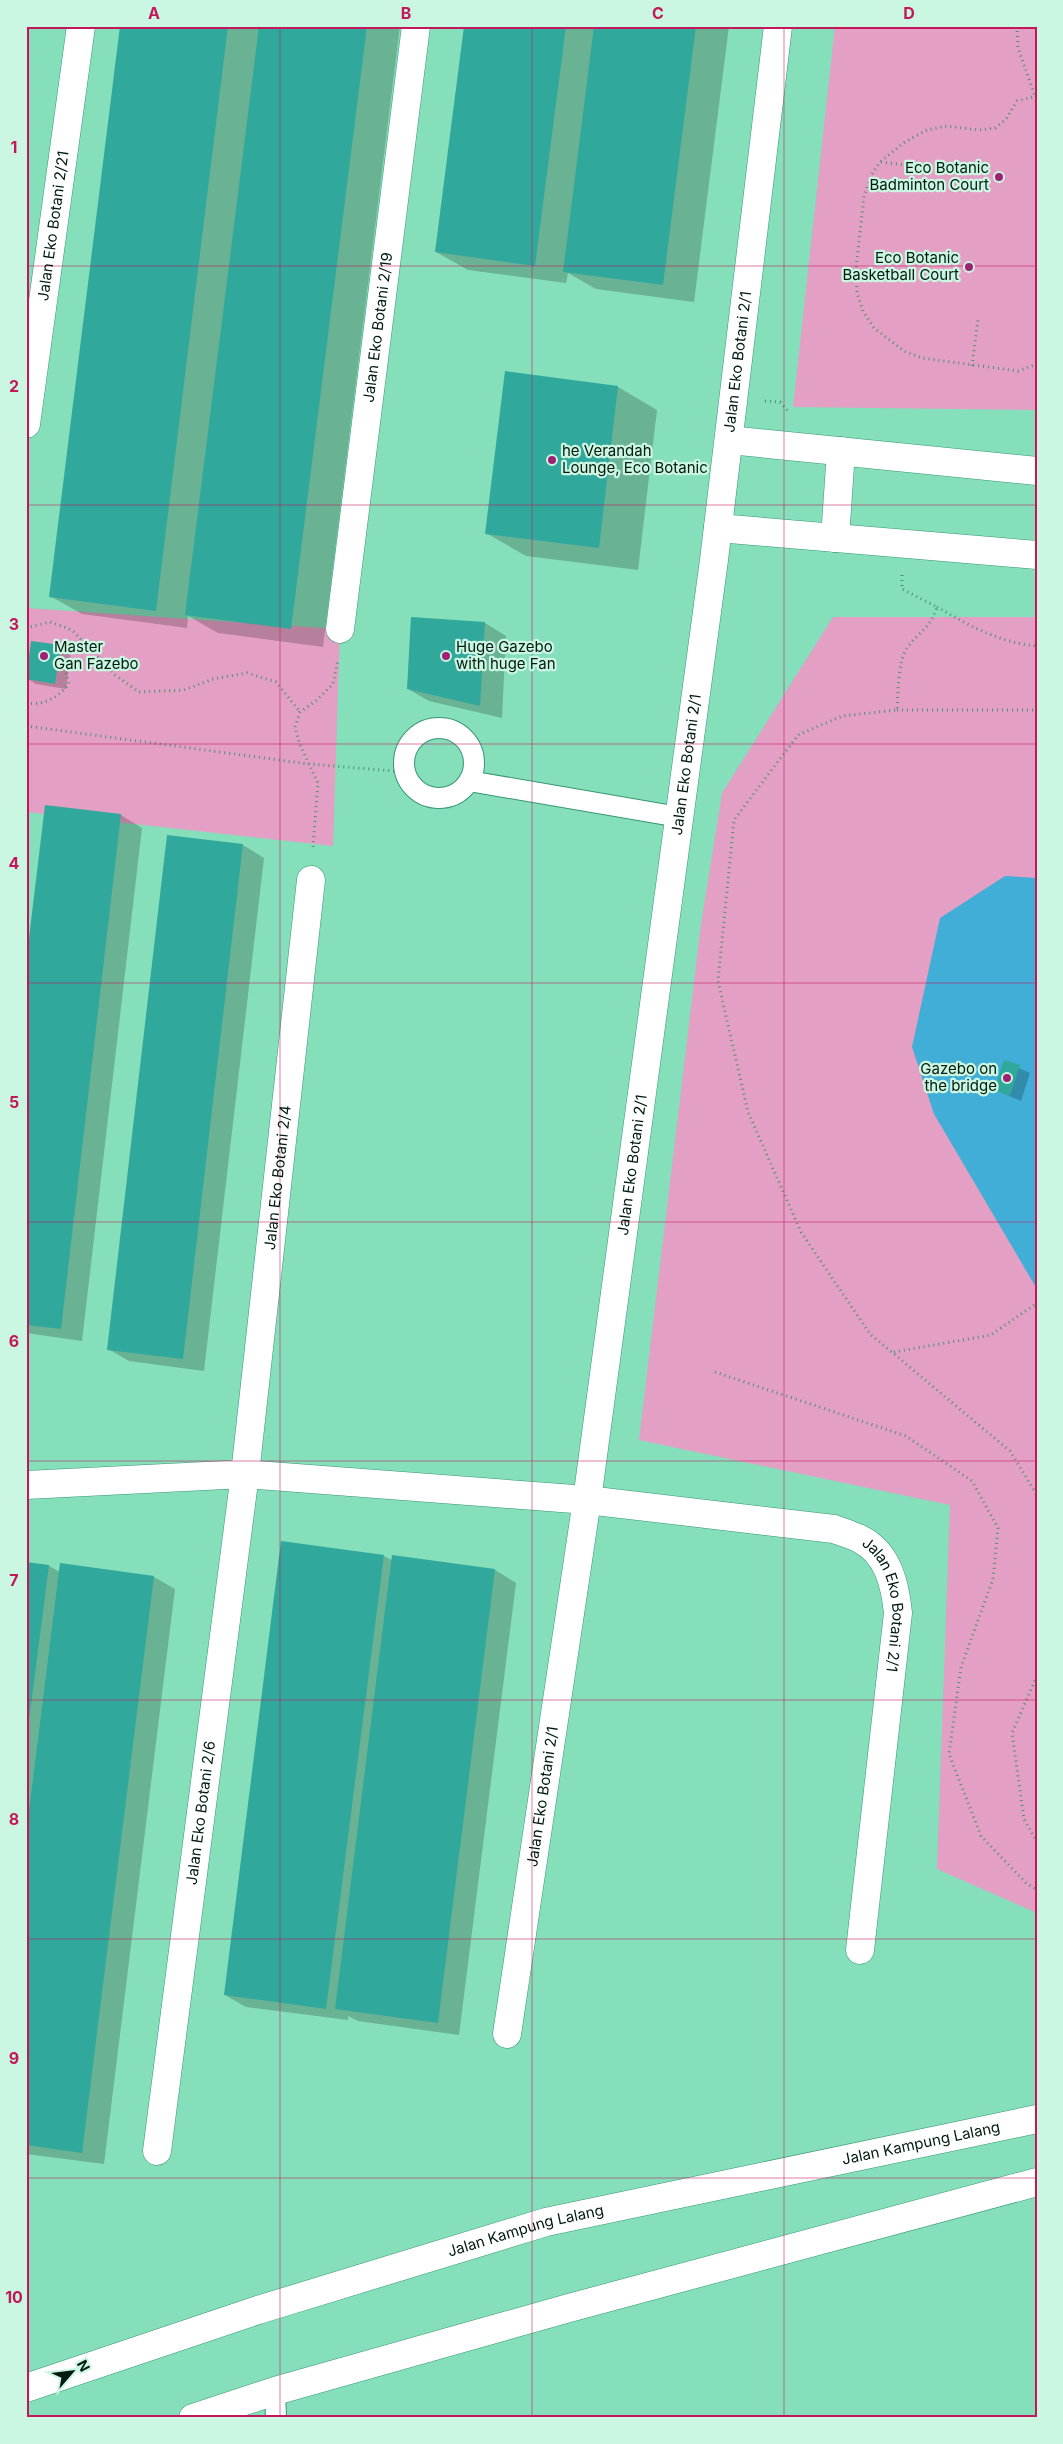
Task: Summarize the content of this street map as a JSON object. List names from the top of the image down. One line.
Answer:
{"streets":{"street":["Jalan Eko Botani 2/21","Jalan Eko Botani 2/19","Jalan Eko Botani 2/1","Jalan Eko Botani 2/4","Jalan Eko Botani 2/6","Jalan Kampung Lalang"]},"crossings":[["Jalan Eko Botani 2/4","Jalan Eko Botani 2/6"]],"places":["Eco Botanic Badminton Court","Eco Botanic Basketball Court","he Verandah Lounge, Eco Botanic","Master Gan Fazebo","Huge Gazebo with huge Fan","Gazebo on the bridge"],"north":"top right","grid":{"columns":["A","B","C","D"],"rows":["1","2","3","4","5","6","7","8","9","10"]}}
